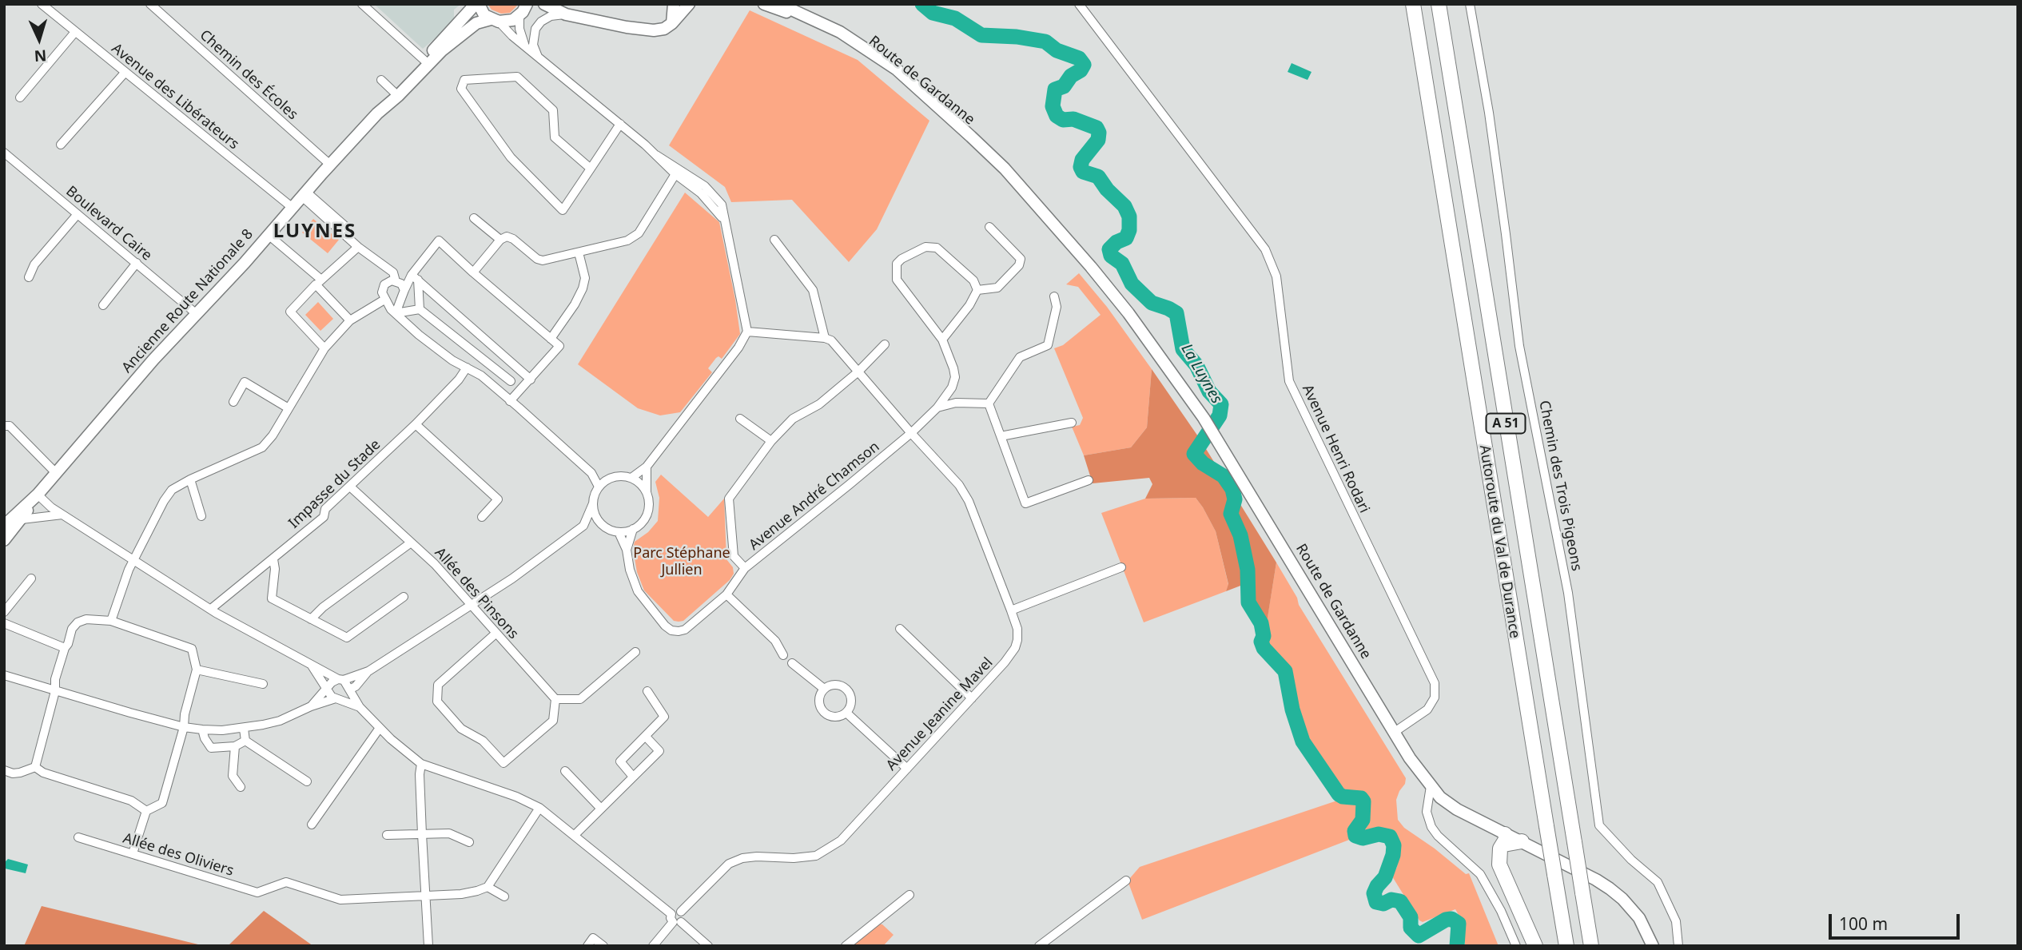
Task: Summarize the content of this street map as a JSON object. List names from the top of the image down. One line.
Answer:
{"streets":{"highway":["A 51","Autoroute du Val de Durance"],"main road":["Route de Gardanne","Ancienne Route Nationale 8"],"street":["Chemin des Écoles","Avenue des Libérateurs","Boulevard Caire","Avenue Henri Rodari","Impasse du Stade","Chemin des Trois Pigeons","Avenue André Chamson","Allée des Pinsons","Avenue Jeanine Mavel","Allée des Oliviers"]},"crossings":[["Chemin des Écoles","Ancienne Route Nationale 8"],["Route de Gardanne","Avenue Henri Rodari"],["Avenue des Libérateurs","Ancienne Route Nationale 8"],["Boulevard Caire","Ancienne Route Nationale 8"],["Impasse du Stade","Allée des Pinsons"],["Avenue André Chamson","Avenue Jeanine Mavel"]],"districts":["LUYNES"],"water":["La Luynes"],"parks":["Parc Stéphane Jullien"],"scale_bar":"100 m","north":"bottom"}
